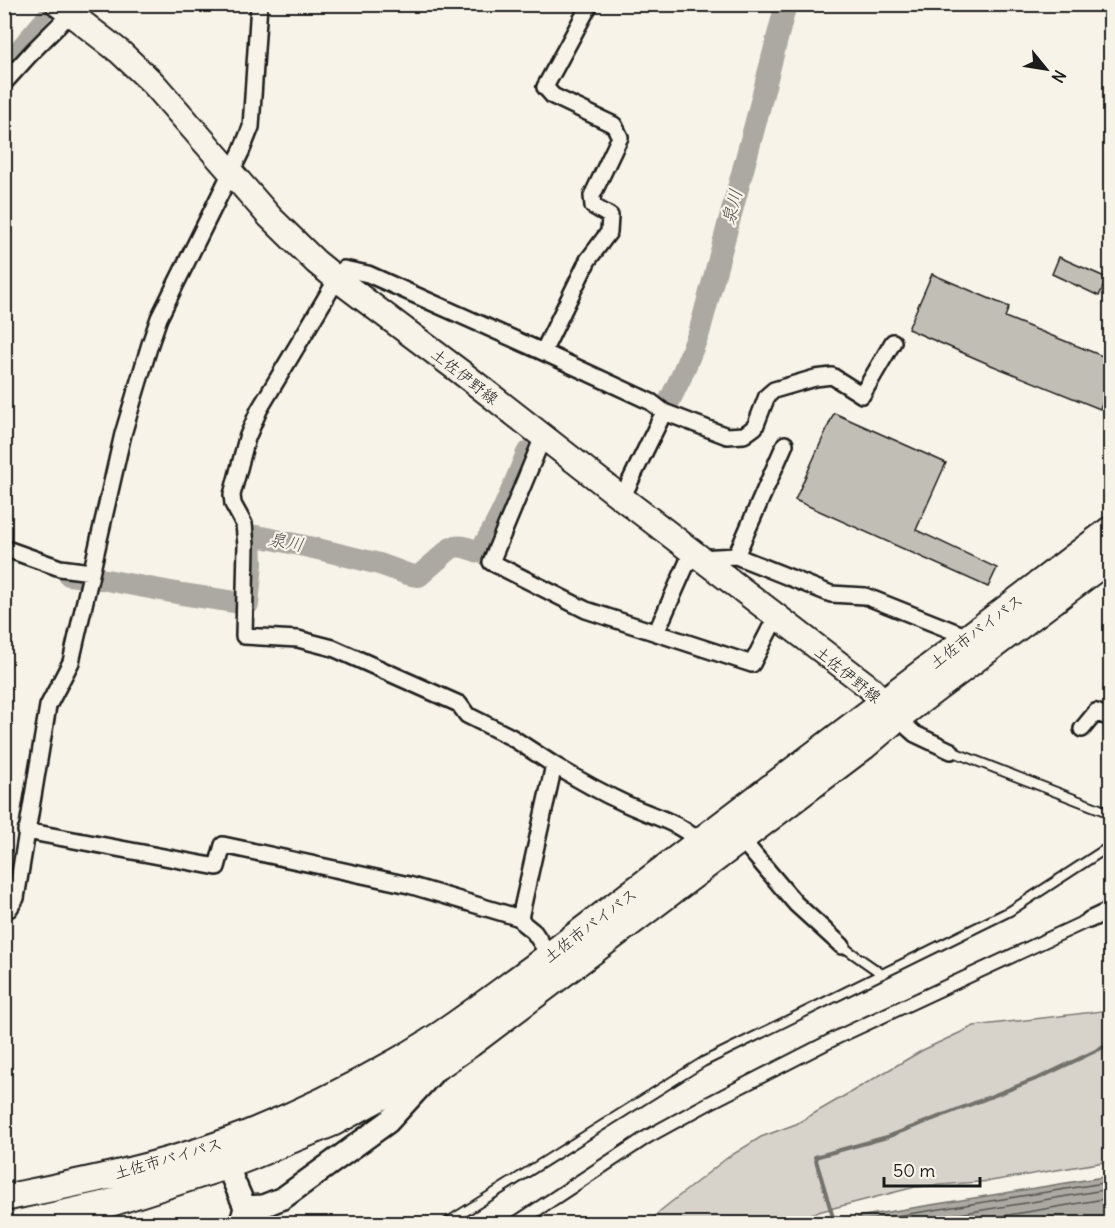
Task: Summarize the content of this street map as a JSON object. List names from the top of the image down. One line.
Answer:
{"streets":{"highway":["土佐市バイパス"],"main road":["土佐伊野線"]},"crossings":[["土佐伊野線","土佐市バイパス"]],"water":["泉川"],"scale_bar":"50 m","north":"bottom right"}
